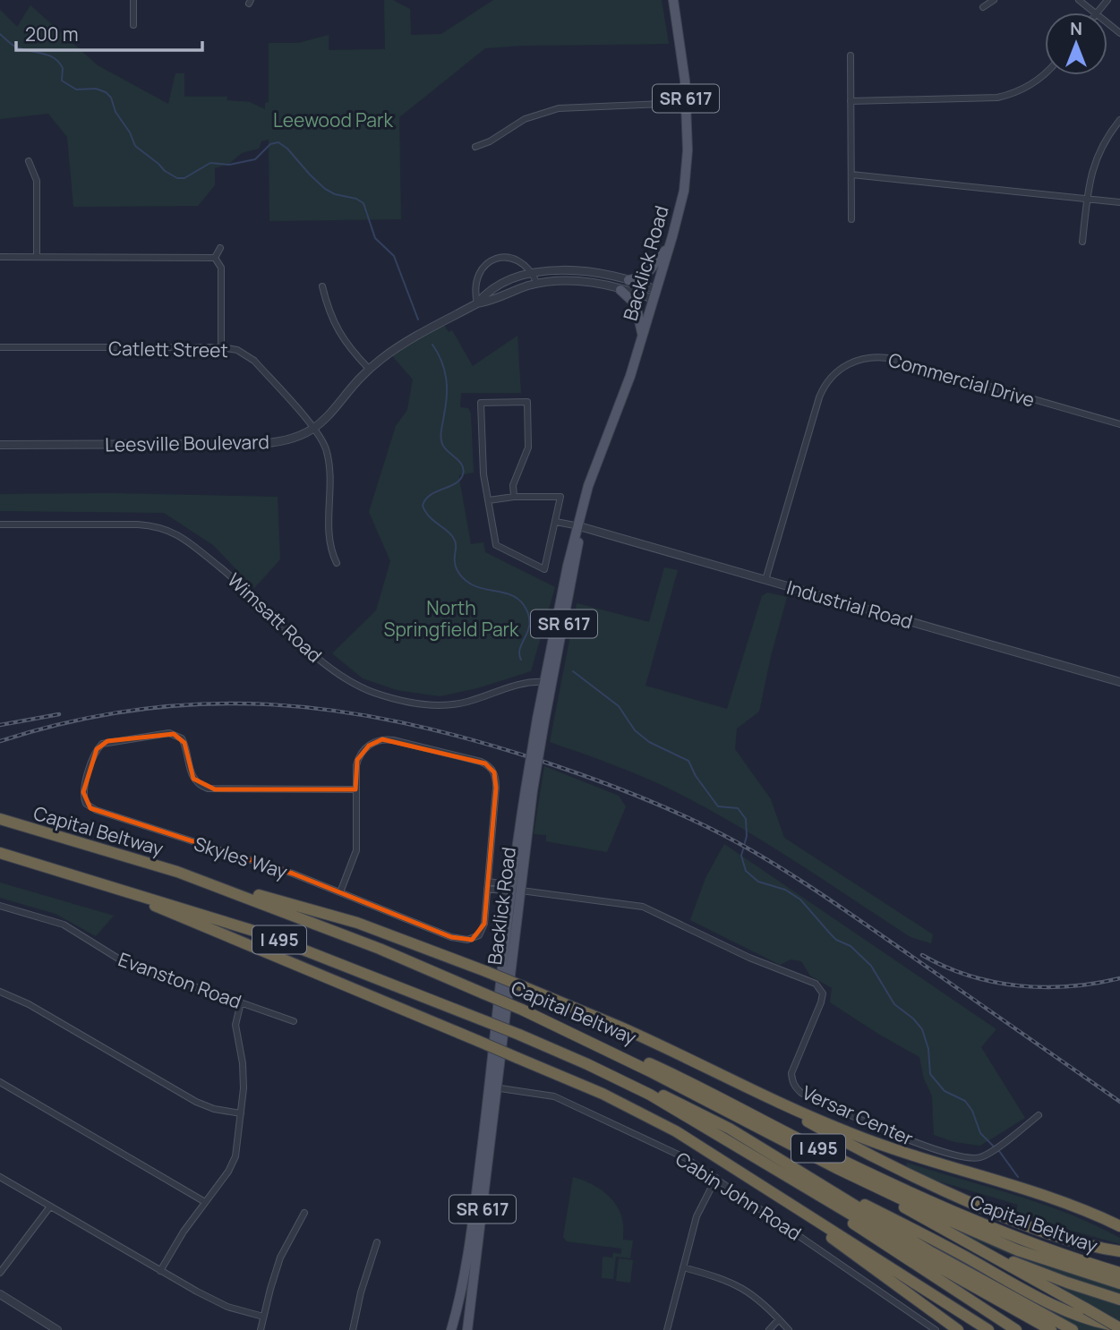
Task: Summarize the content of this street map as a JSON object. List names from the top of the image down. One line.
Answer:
{"streets":{"highway":["Capital Beltway","I 495"],"main road":["SR 617","Backlick Road"],"street":["Catlett Street","Commercial Drive","Leesville Boulevard","Industrial Road","Wimsatt Road","Skyles Way","Evanston Road","Versar Center","Cabin John Road"]},"crossings":[["Backlick Road","Leesville Boulevard"],["Backlick Road","Industrial Road"],["Backlick Road","Wimsatt Road"],["Backlick Road","Versar Center"],["Backlick Road","Cabin John Road"],["Catlett Street","Leesville Boulevard"],["Commercial Drive","Industrial Road"]],"parks":["Leewood Park","North Springfield Park"],"scale_bar":"200 m","north":"top"}
